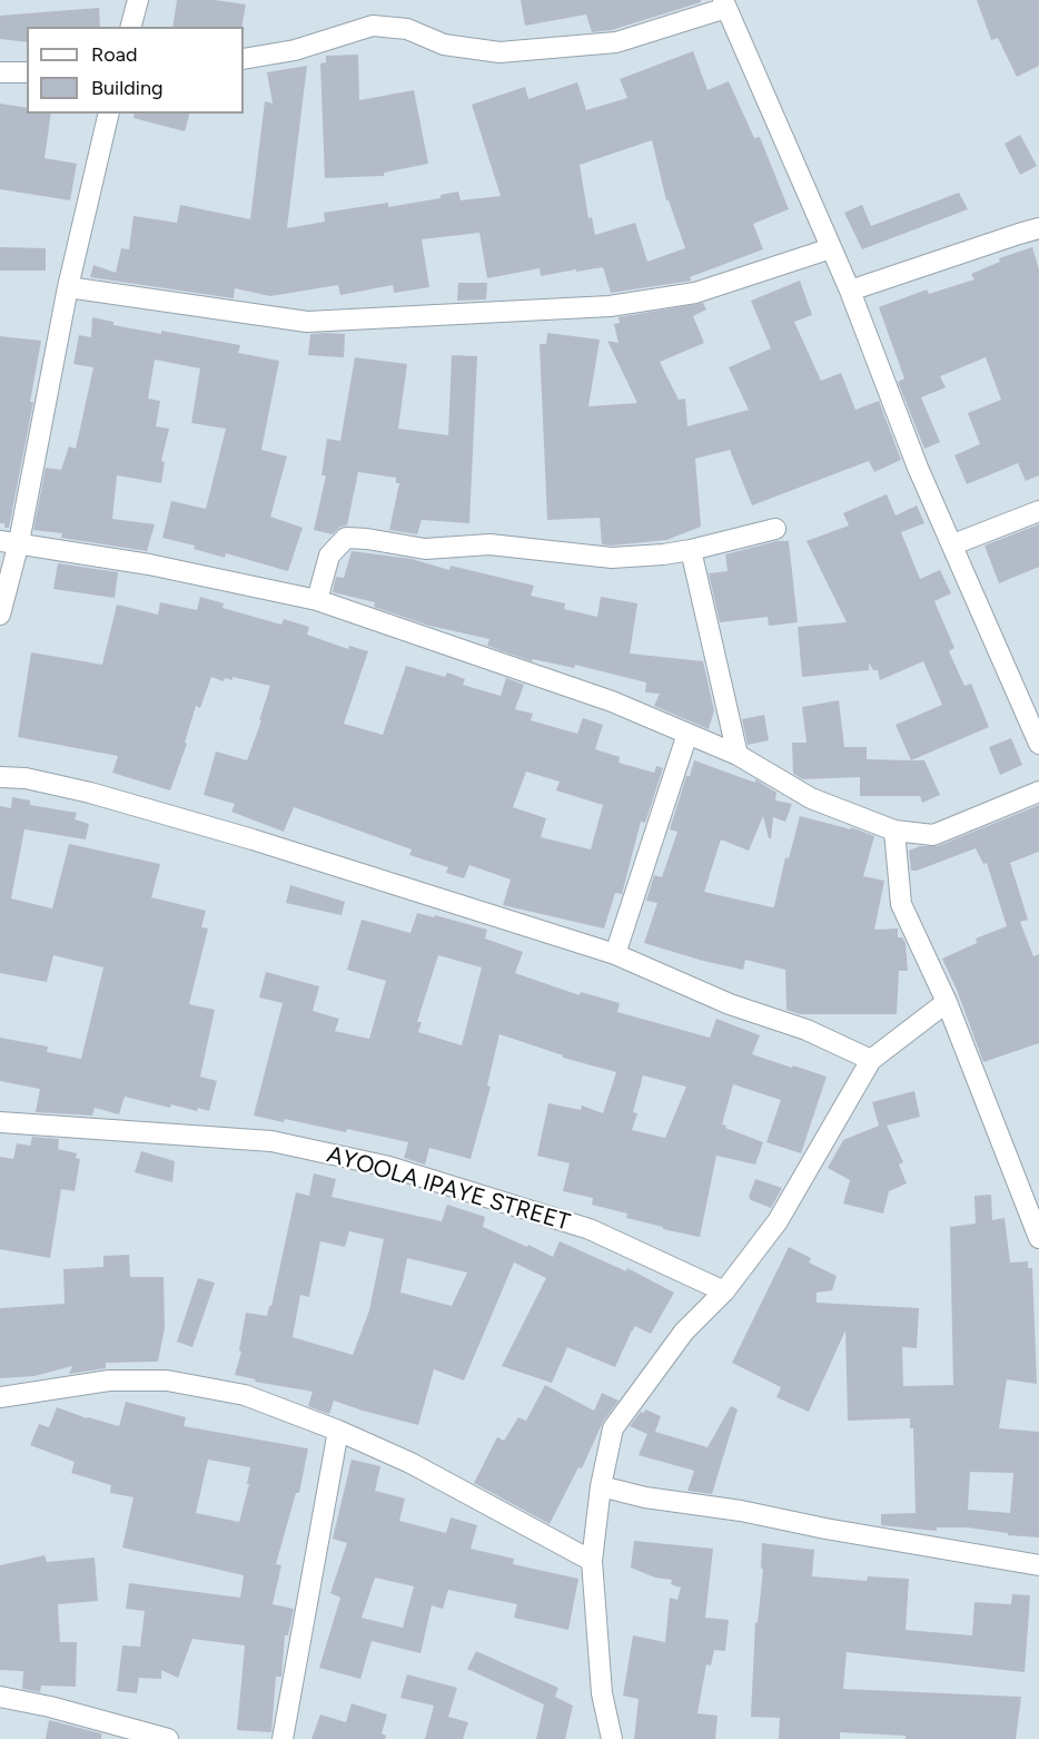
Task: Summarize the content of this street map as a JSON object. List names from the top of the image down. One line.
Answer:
{"streets":{"street":["AYOOLA IPAYE STREET"]},"legend":["Road","Building"]}
